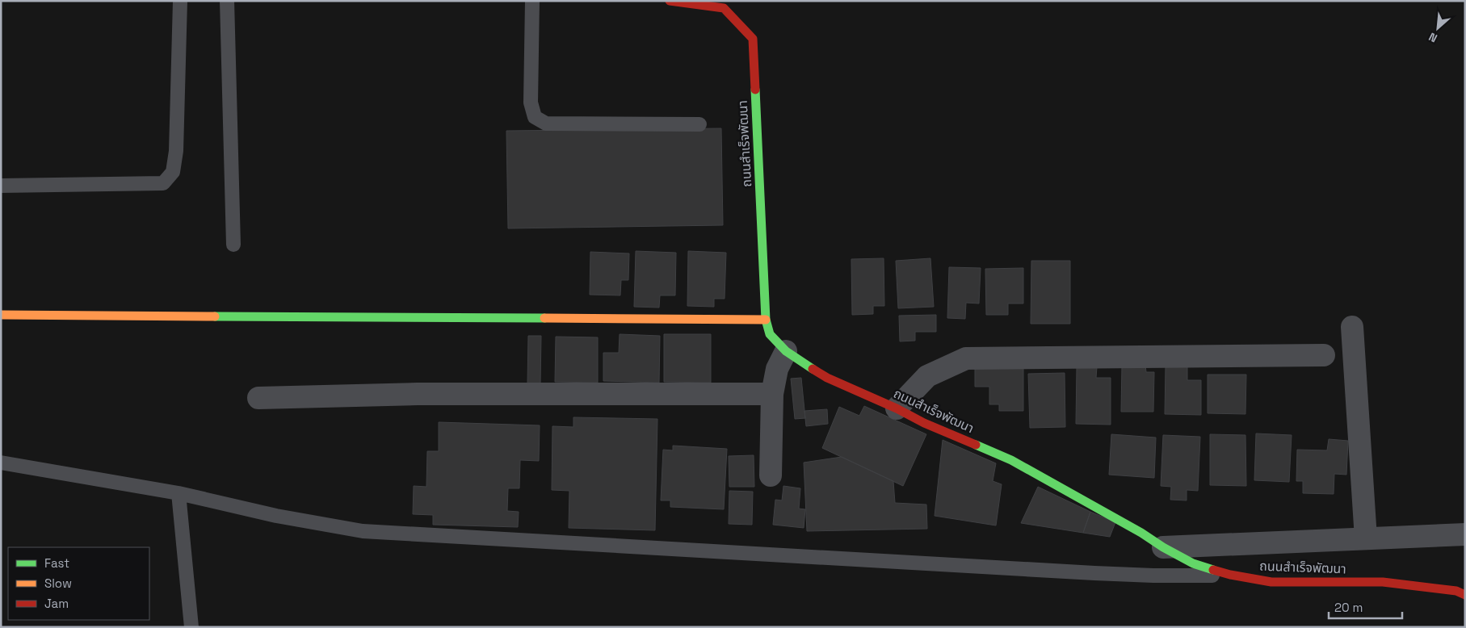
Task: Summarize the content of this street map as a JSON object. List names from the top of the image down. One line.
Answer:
{"streets":{"street":["ถนนสำเร็จพัฒนา"]},"legend":["Fast","Slow","Jam"],"scale_bar":"20 m","north":"bottom left"}
